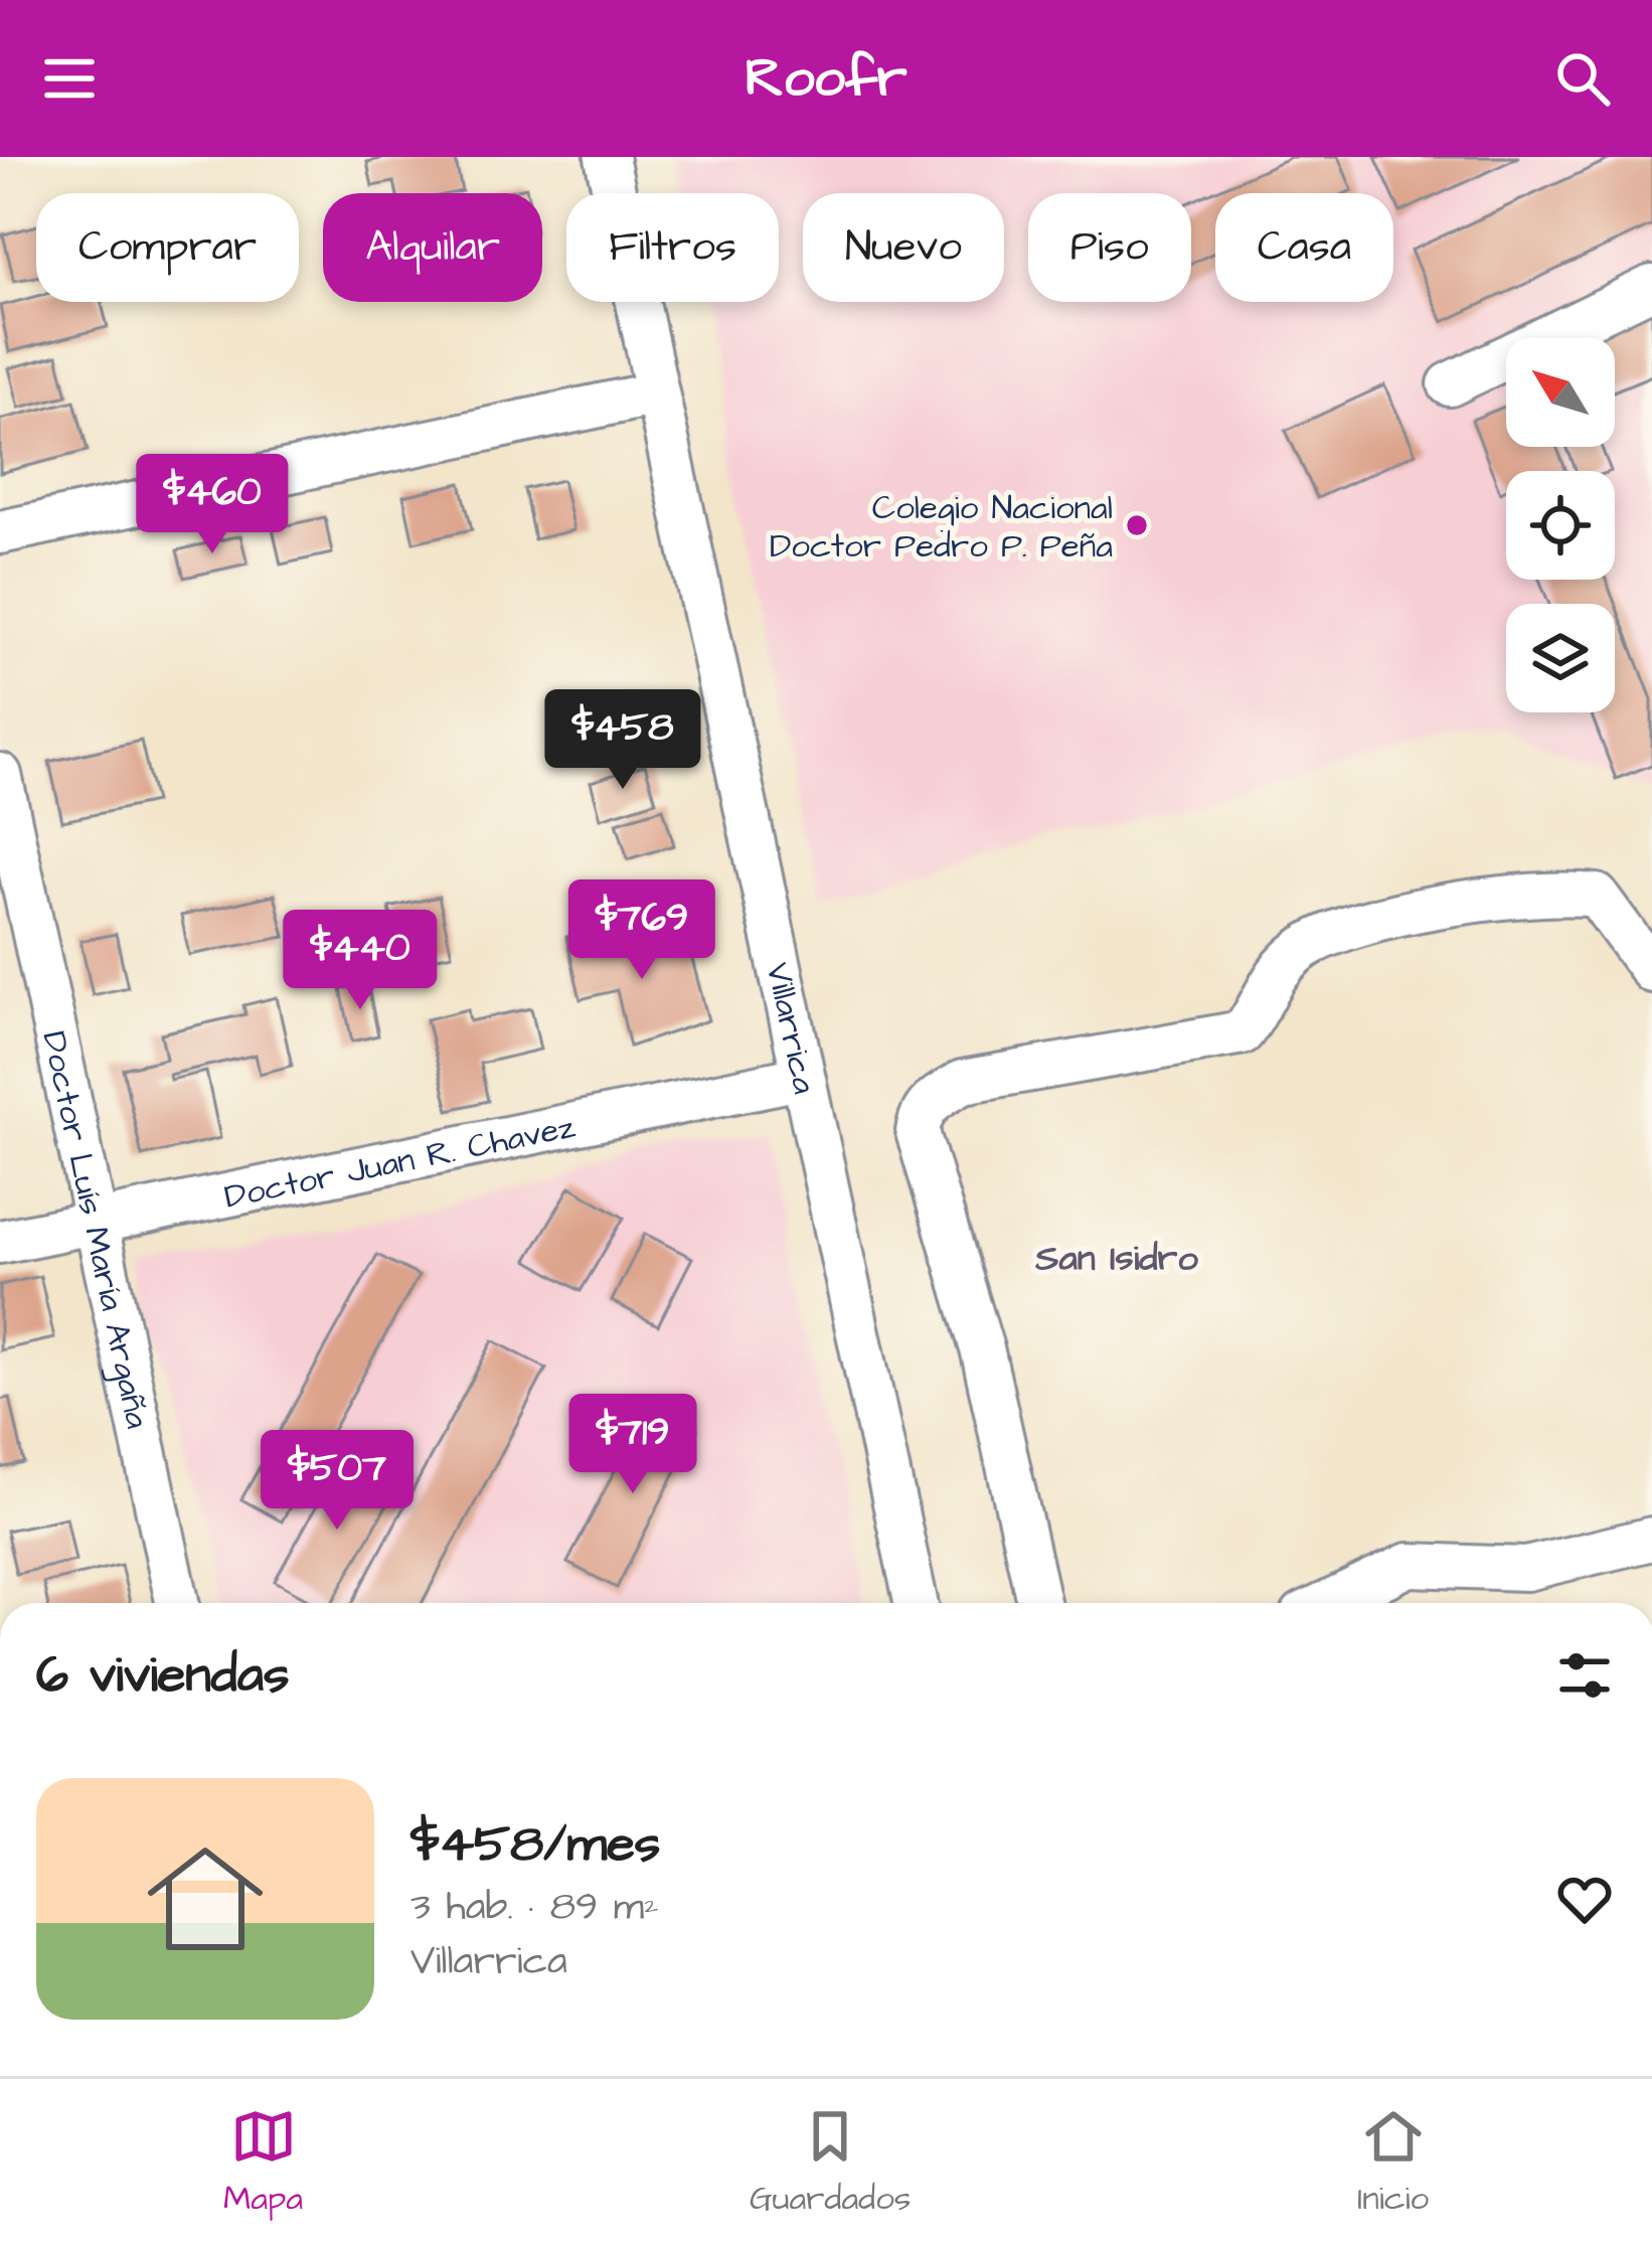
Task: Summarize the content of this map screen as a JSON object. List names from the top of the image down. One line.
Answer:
{"streets":{"street":["Villarrica","Doctor Juan R. Chavez","Doctor Luís María Argaña"]},"crossings":[["Villarrica","Doctor Juan R. Chavez"],["Doctor Juan R. Chavez","Doctor Luís María Argaña"]],"districts":["San Isidro"],"places":["Colegio Nacional Doctor Pedro P. Peña"],"north":"top left","page":{"header":"Roofr","chip":["Comprar","Alquilar","Filtros","Nuevo","Piso","Casa"],"price":["$460","$458","$769","$440","$719","$507"],"heading":"6 viviendas","list":[{"name":"$458/mes","note":"3 hab. · 89 m² · Villarrica"}],"tabs":["Mapa","Guardados","Inicio"]}}
